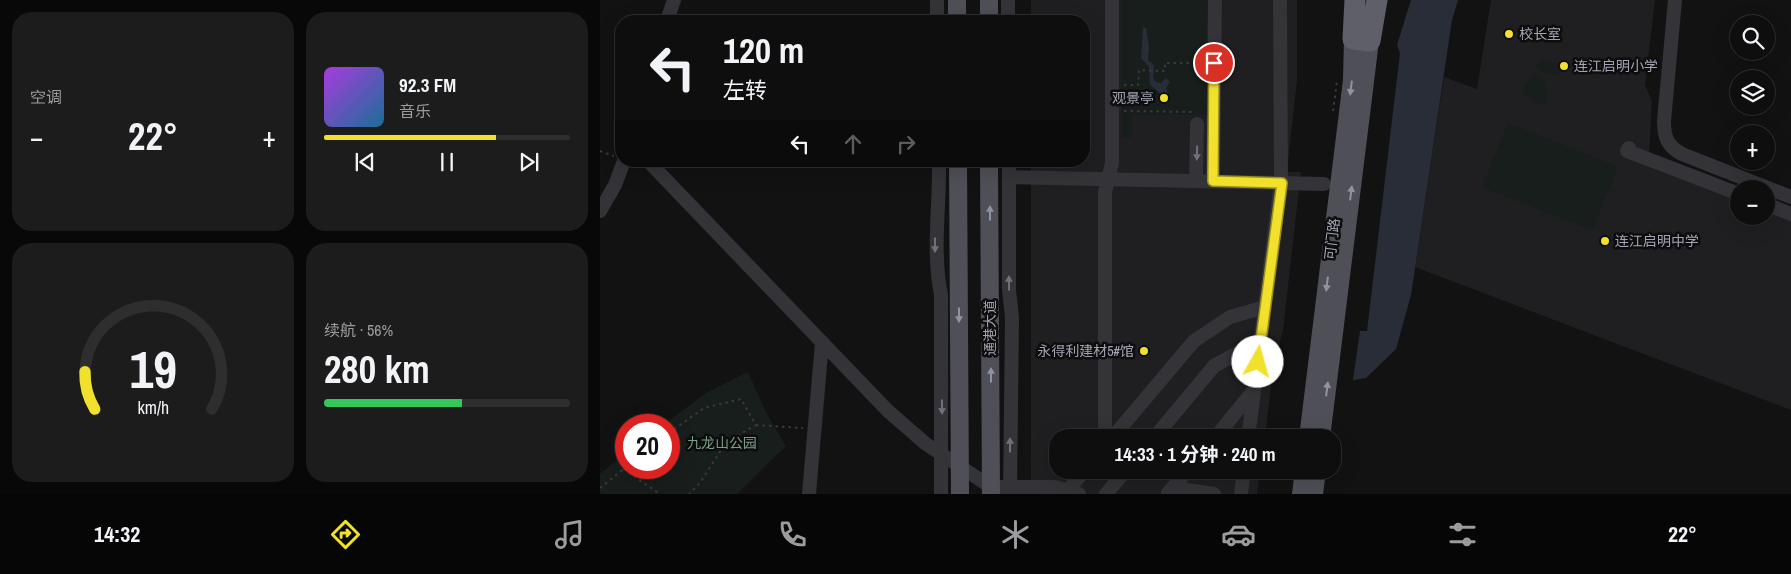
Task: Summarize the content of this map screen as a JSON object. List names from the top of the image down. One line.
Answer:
{"streets":{"main road":["可门路","通港大道"]},"parks":["九龙山公园"],"places":["校长室","连江启明小学","观景亭","连江启明中学","永得利建材5#馆"],"page":{"tile":["空调",["续航 · 56%","280 km"]],"map_buttons":["+","−"],"turn":["120 m","左转"],"song":["92.3 FM","音乐"],"heat":["−","22°","+"],"limit":"20","trip":"14:33 · 1 分钟 · 240 m","tabs":["14:32","22°"],"gauge":["19","km/h"]}}
